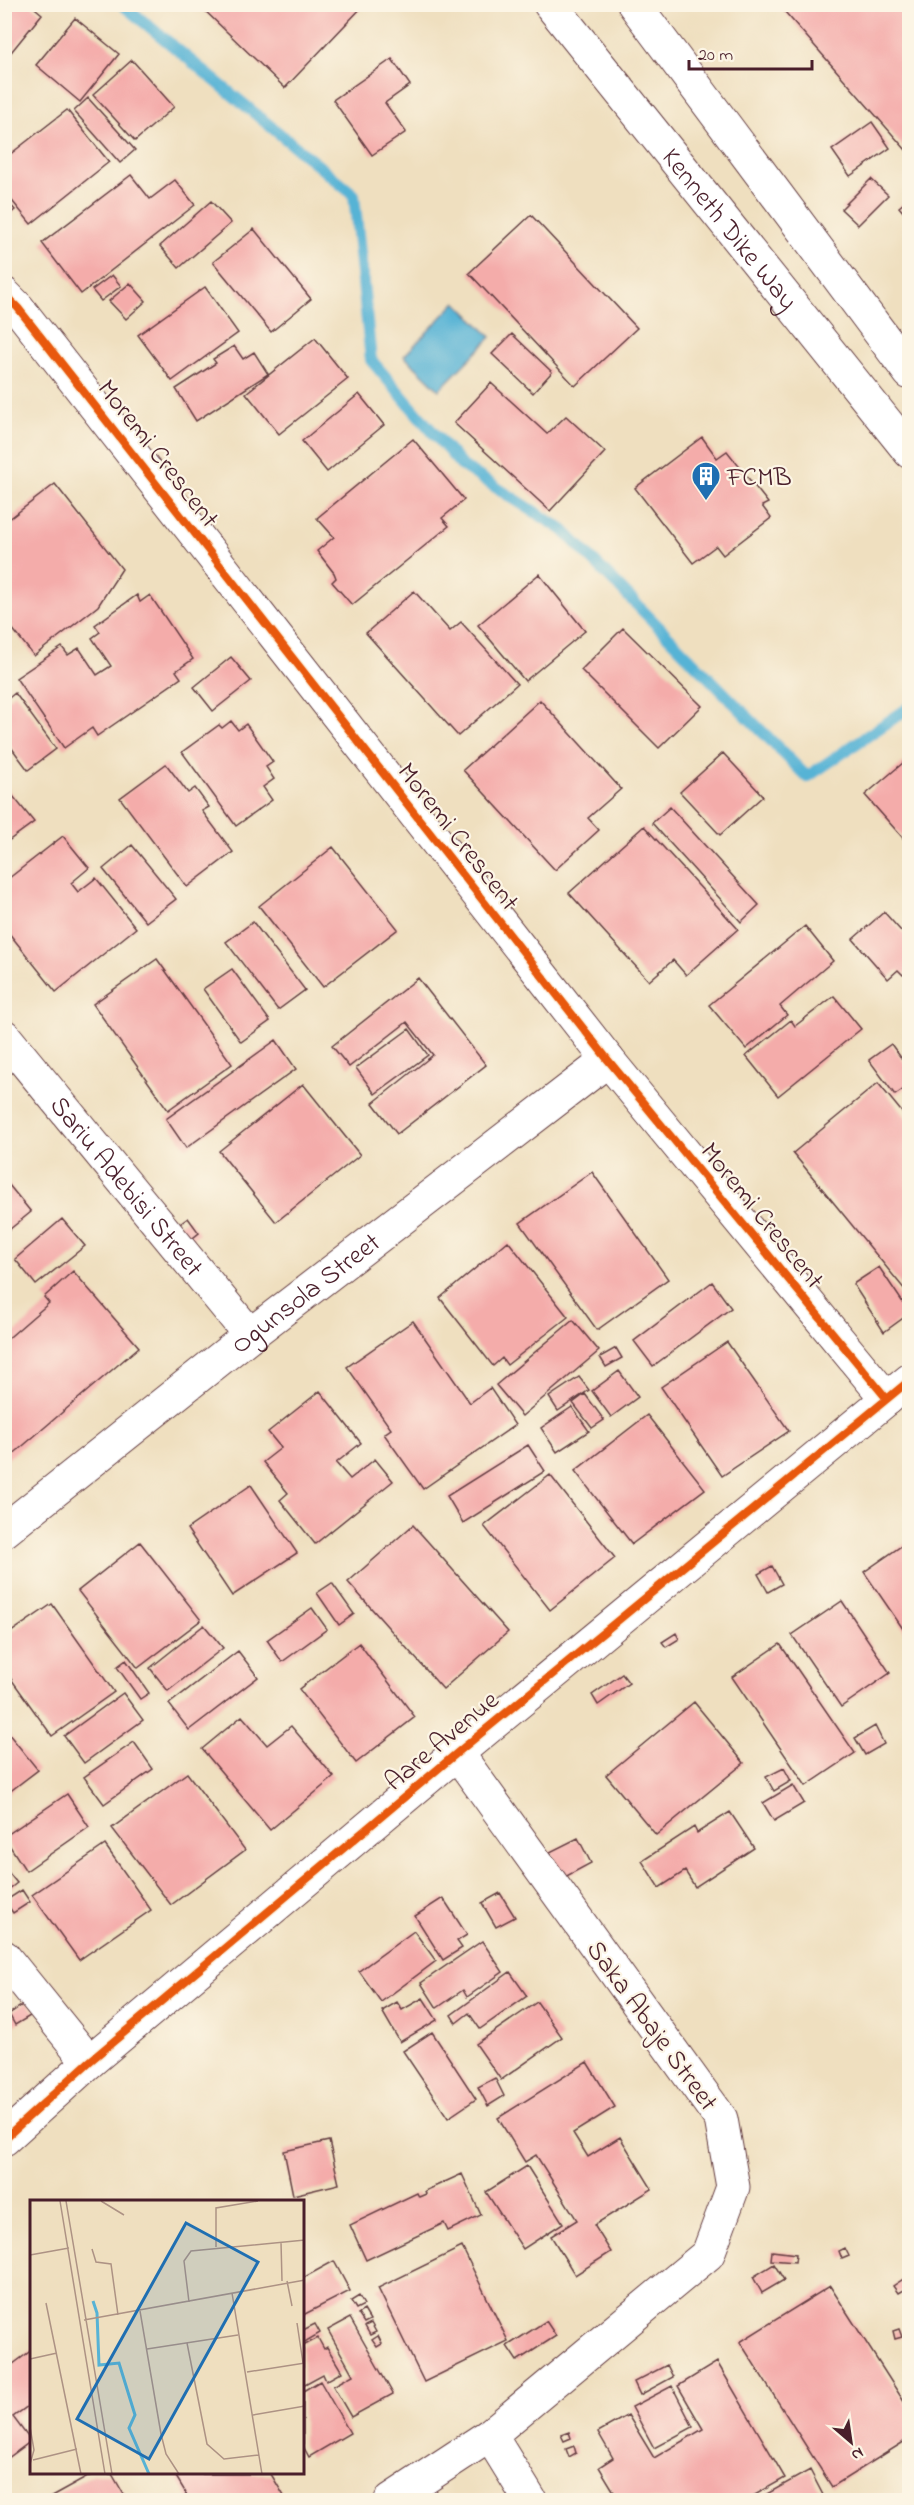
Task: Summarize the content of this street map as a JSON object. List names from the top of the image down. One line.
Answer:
{"streets":{"main road":["Kenneth Dike Way","Moremi Crescent","Sariu Adebisi Street","Ogunsola Street","Aare Avenue","Saka Abaje Street"]},"crossings":[["Moremi Crescent","Ogunsola Street"],["Moremi Crescent","Aare Avenue"],["Sariu Adebisi Street","Ogunsola Street"],["Aare Avenue","Saka Abaje Street"]],"places":{"building":["FCMB"]},"scale_bar":"20 m","north":"bottom right"}
